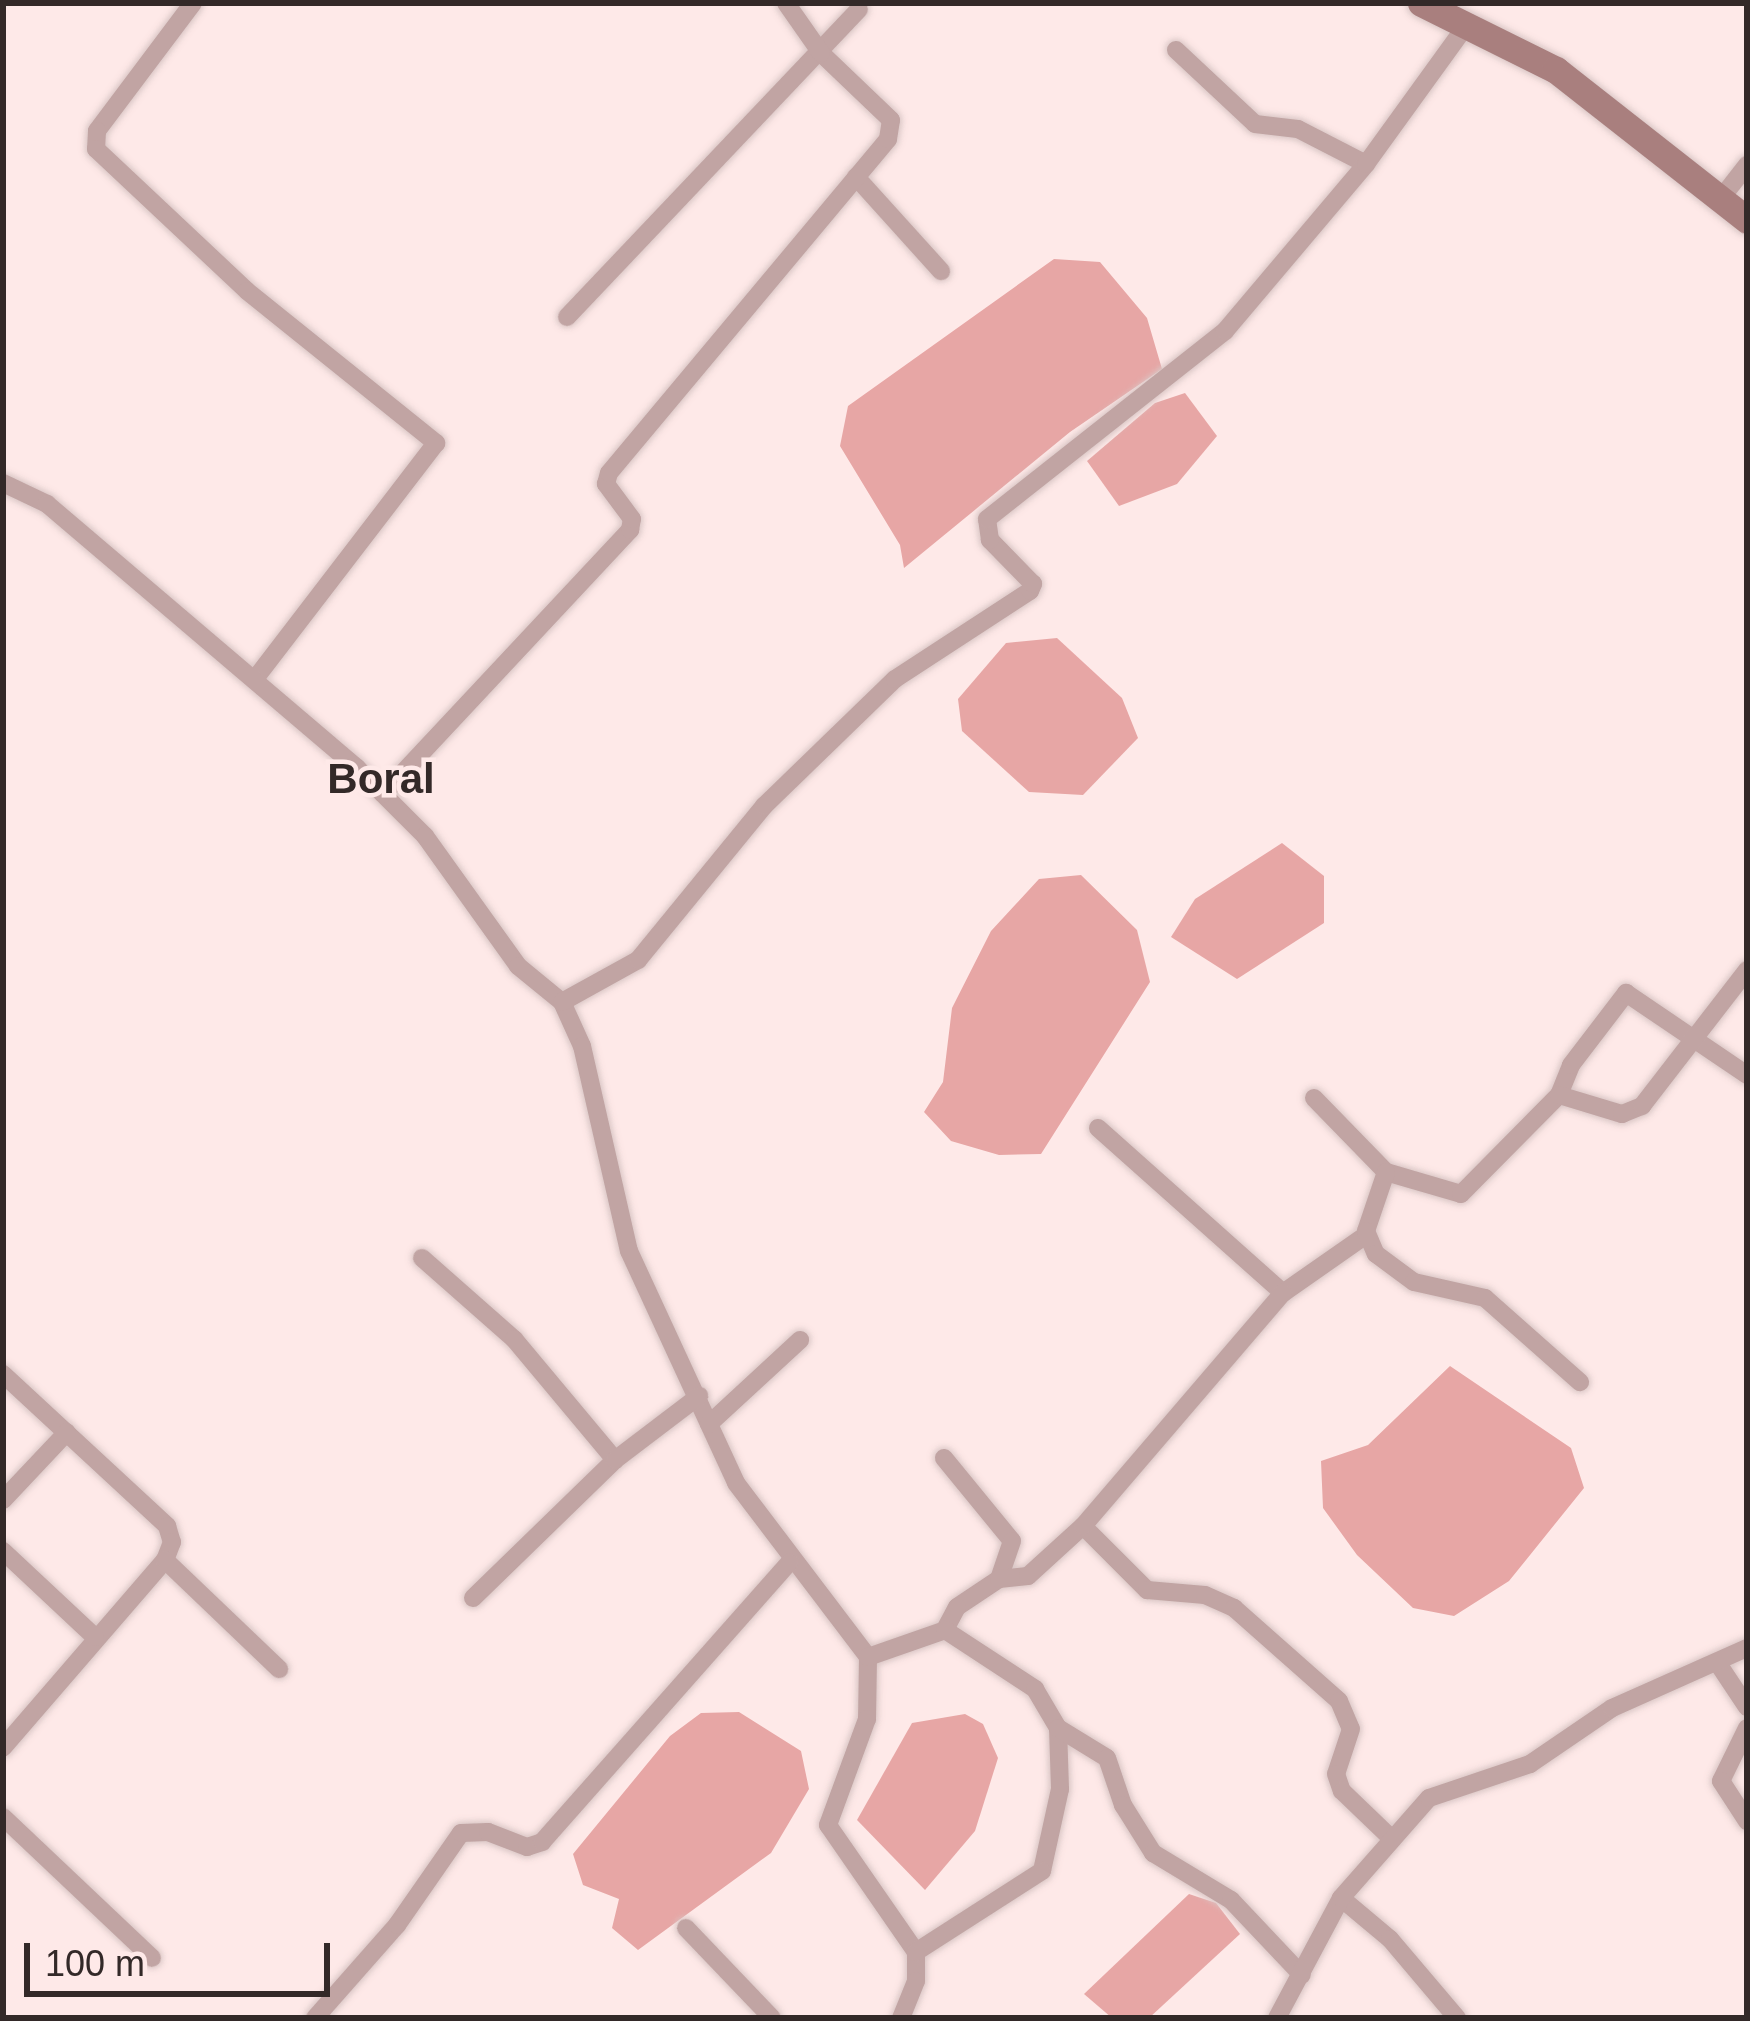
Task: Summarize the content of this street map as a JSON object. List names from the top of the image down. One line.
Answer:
{"districts":["Boral"],"scale_bar":"100 m"}
